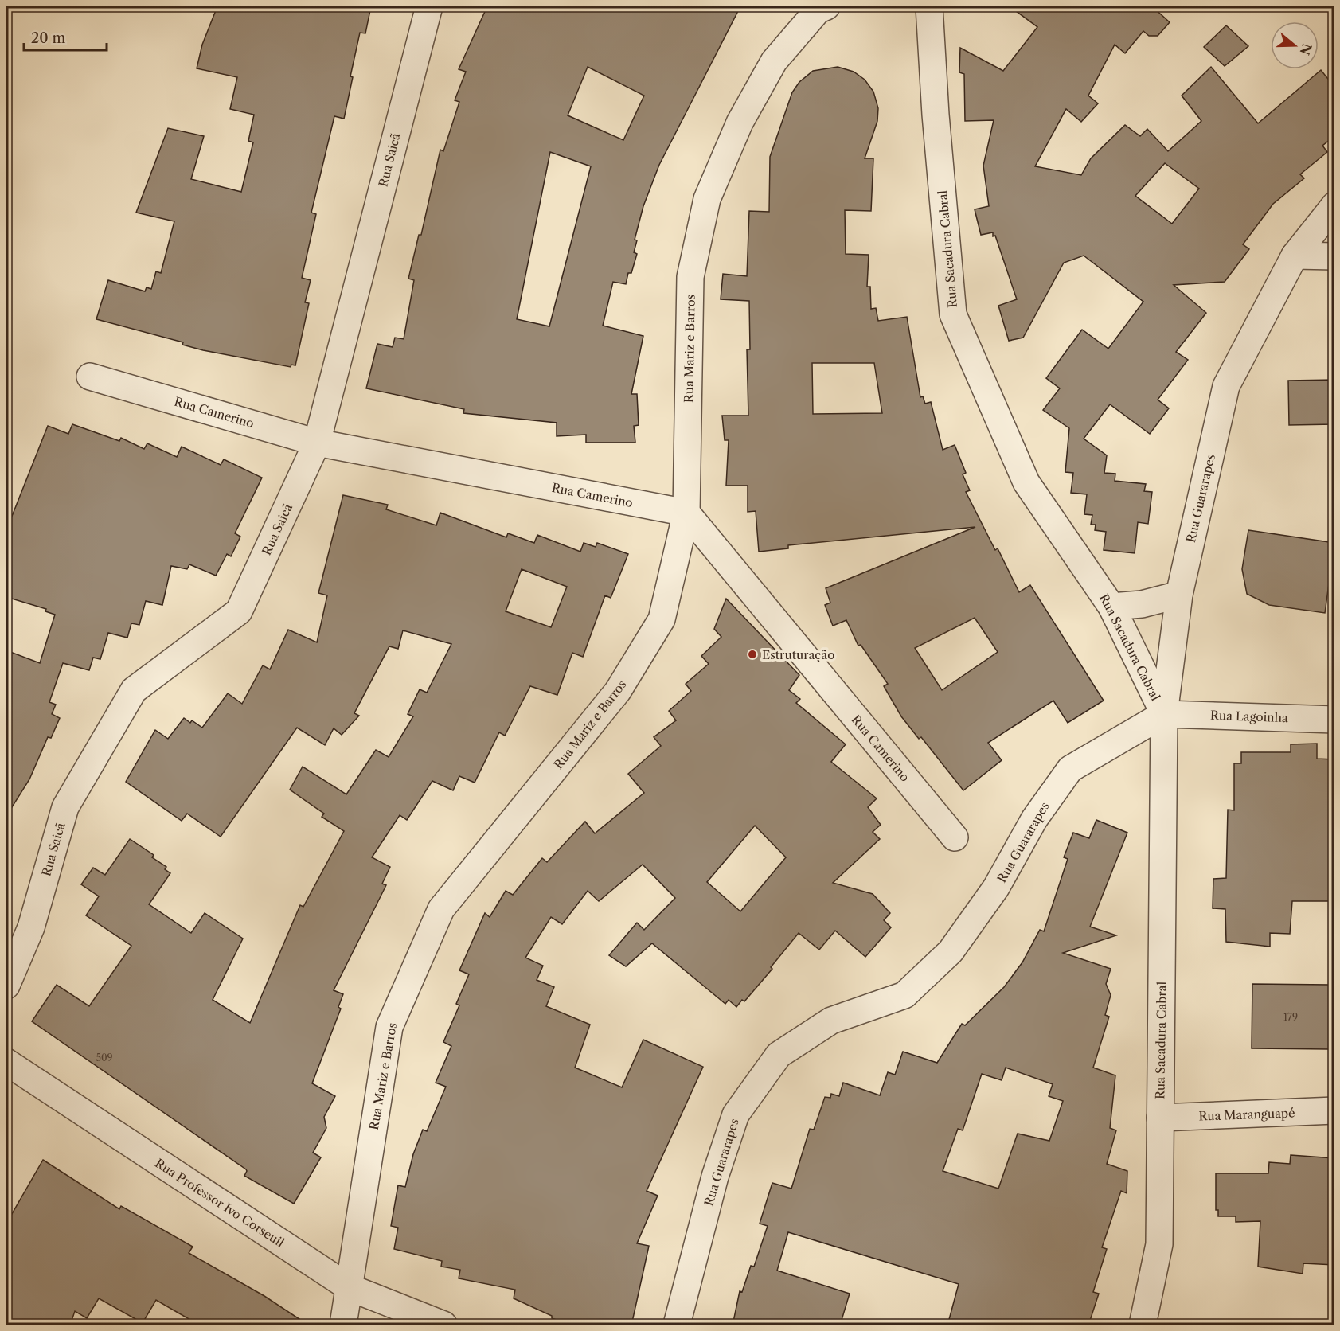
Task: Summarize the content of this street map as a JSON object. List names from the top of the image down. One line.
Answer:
{"streets":{"street":["Rua Saicã","Rua Sacadura Cabral","Rua Mariz e Barros","Rua Camerino","Rua Guararapes","Rua Lagoinha","Rua Maranguapé","Rua Professor Ivo Corseuil"]},"crossings":[["Rua Saicã","Rua Camerino"],["Rua Sacadura Cabral","Rua Guararapes"],["Rua Sacadura Cabral","Rua Lagoinha"],["Rua Sacadura Cabral","Rua Maranguapé"],["Rua Mariz e Barros","Rua Camerino"],["Rua Mariz e Barros","Rua Professor Ivo Corseuil"],["Rua Guararapes","Rua Lagoinha"]],"places":["Estruturação"],"house_numbers":["179","509"],"scale_bar":"20 m","north":"right"}
